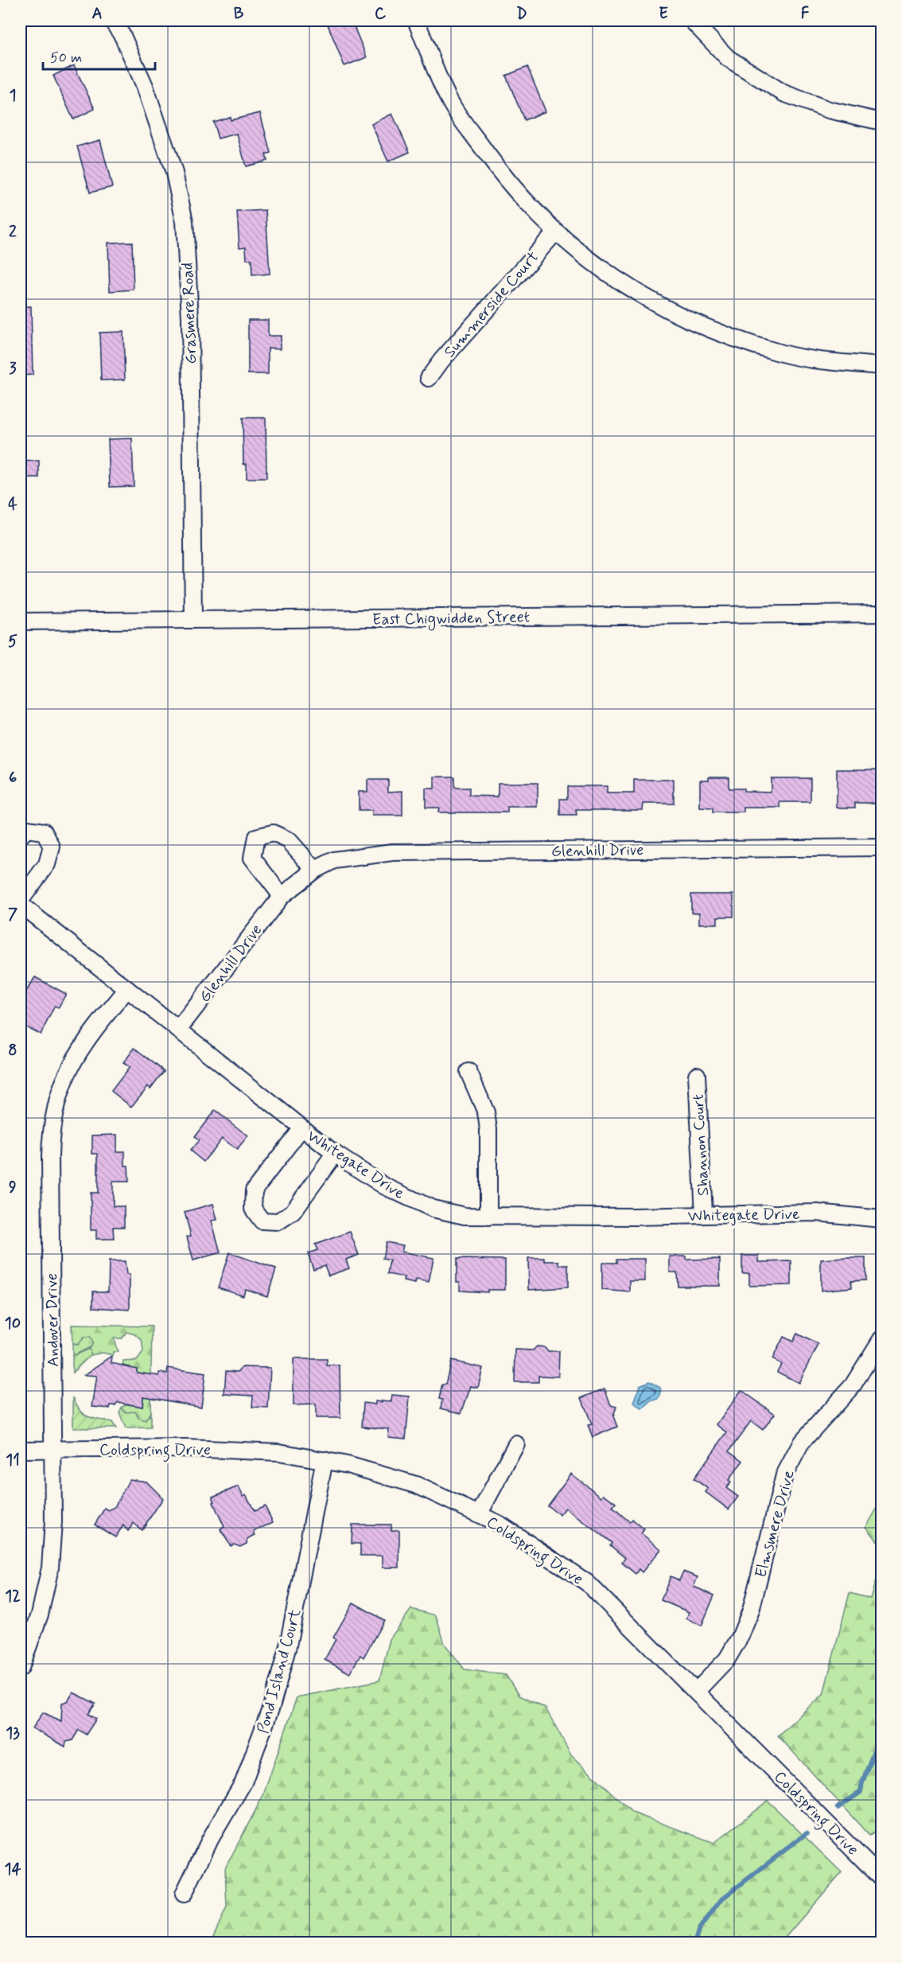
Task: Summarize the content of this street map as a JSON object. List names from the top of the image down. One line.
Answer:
{"streets":{"street":["Summerside Court","Grasmere Road","East Chigwidden Street","Glenhill Drive","Shannon Court","Whitegate Drive","Andover Drive","Coldspring Drive","Elmsmere Drive","Pond Island Court"]},"crossings":[["Grasmere Road","East Chigwidden Street"],["Glenhill Drive","Whitegate Drive"],["Shannon Court","Whitegate Drive"],["Whitegate Drive","Andover Drive"],["Andover Drive","Coldspring Drive"],["Coldspring Drive","Elmsmere Drive"],["Coldspring Drive","Pond Island Court"]],"scale_bar":"50 m","grid":{"columns":["A","B","C","D","E","F"],"rows":["1","2","3","4","5","6","7","8","9","10","11","12","13","14"]}}
